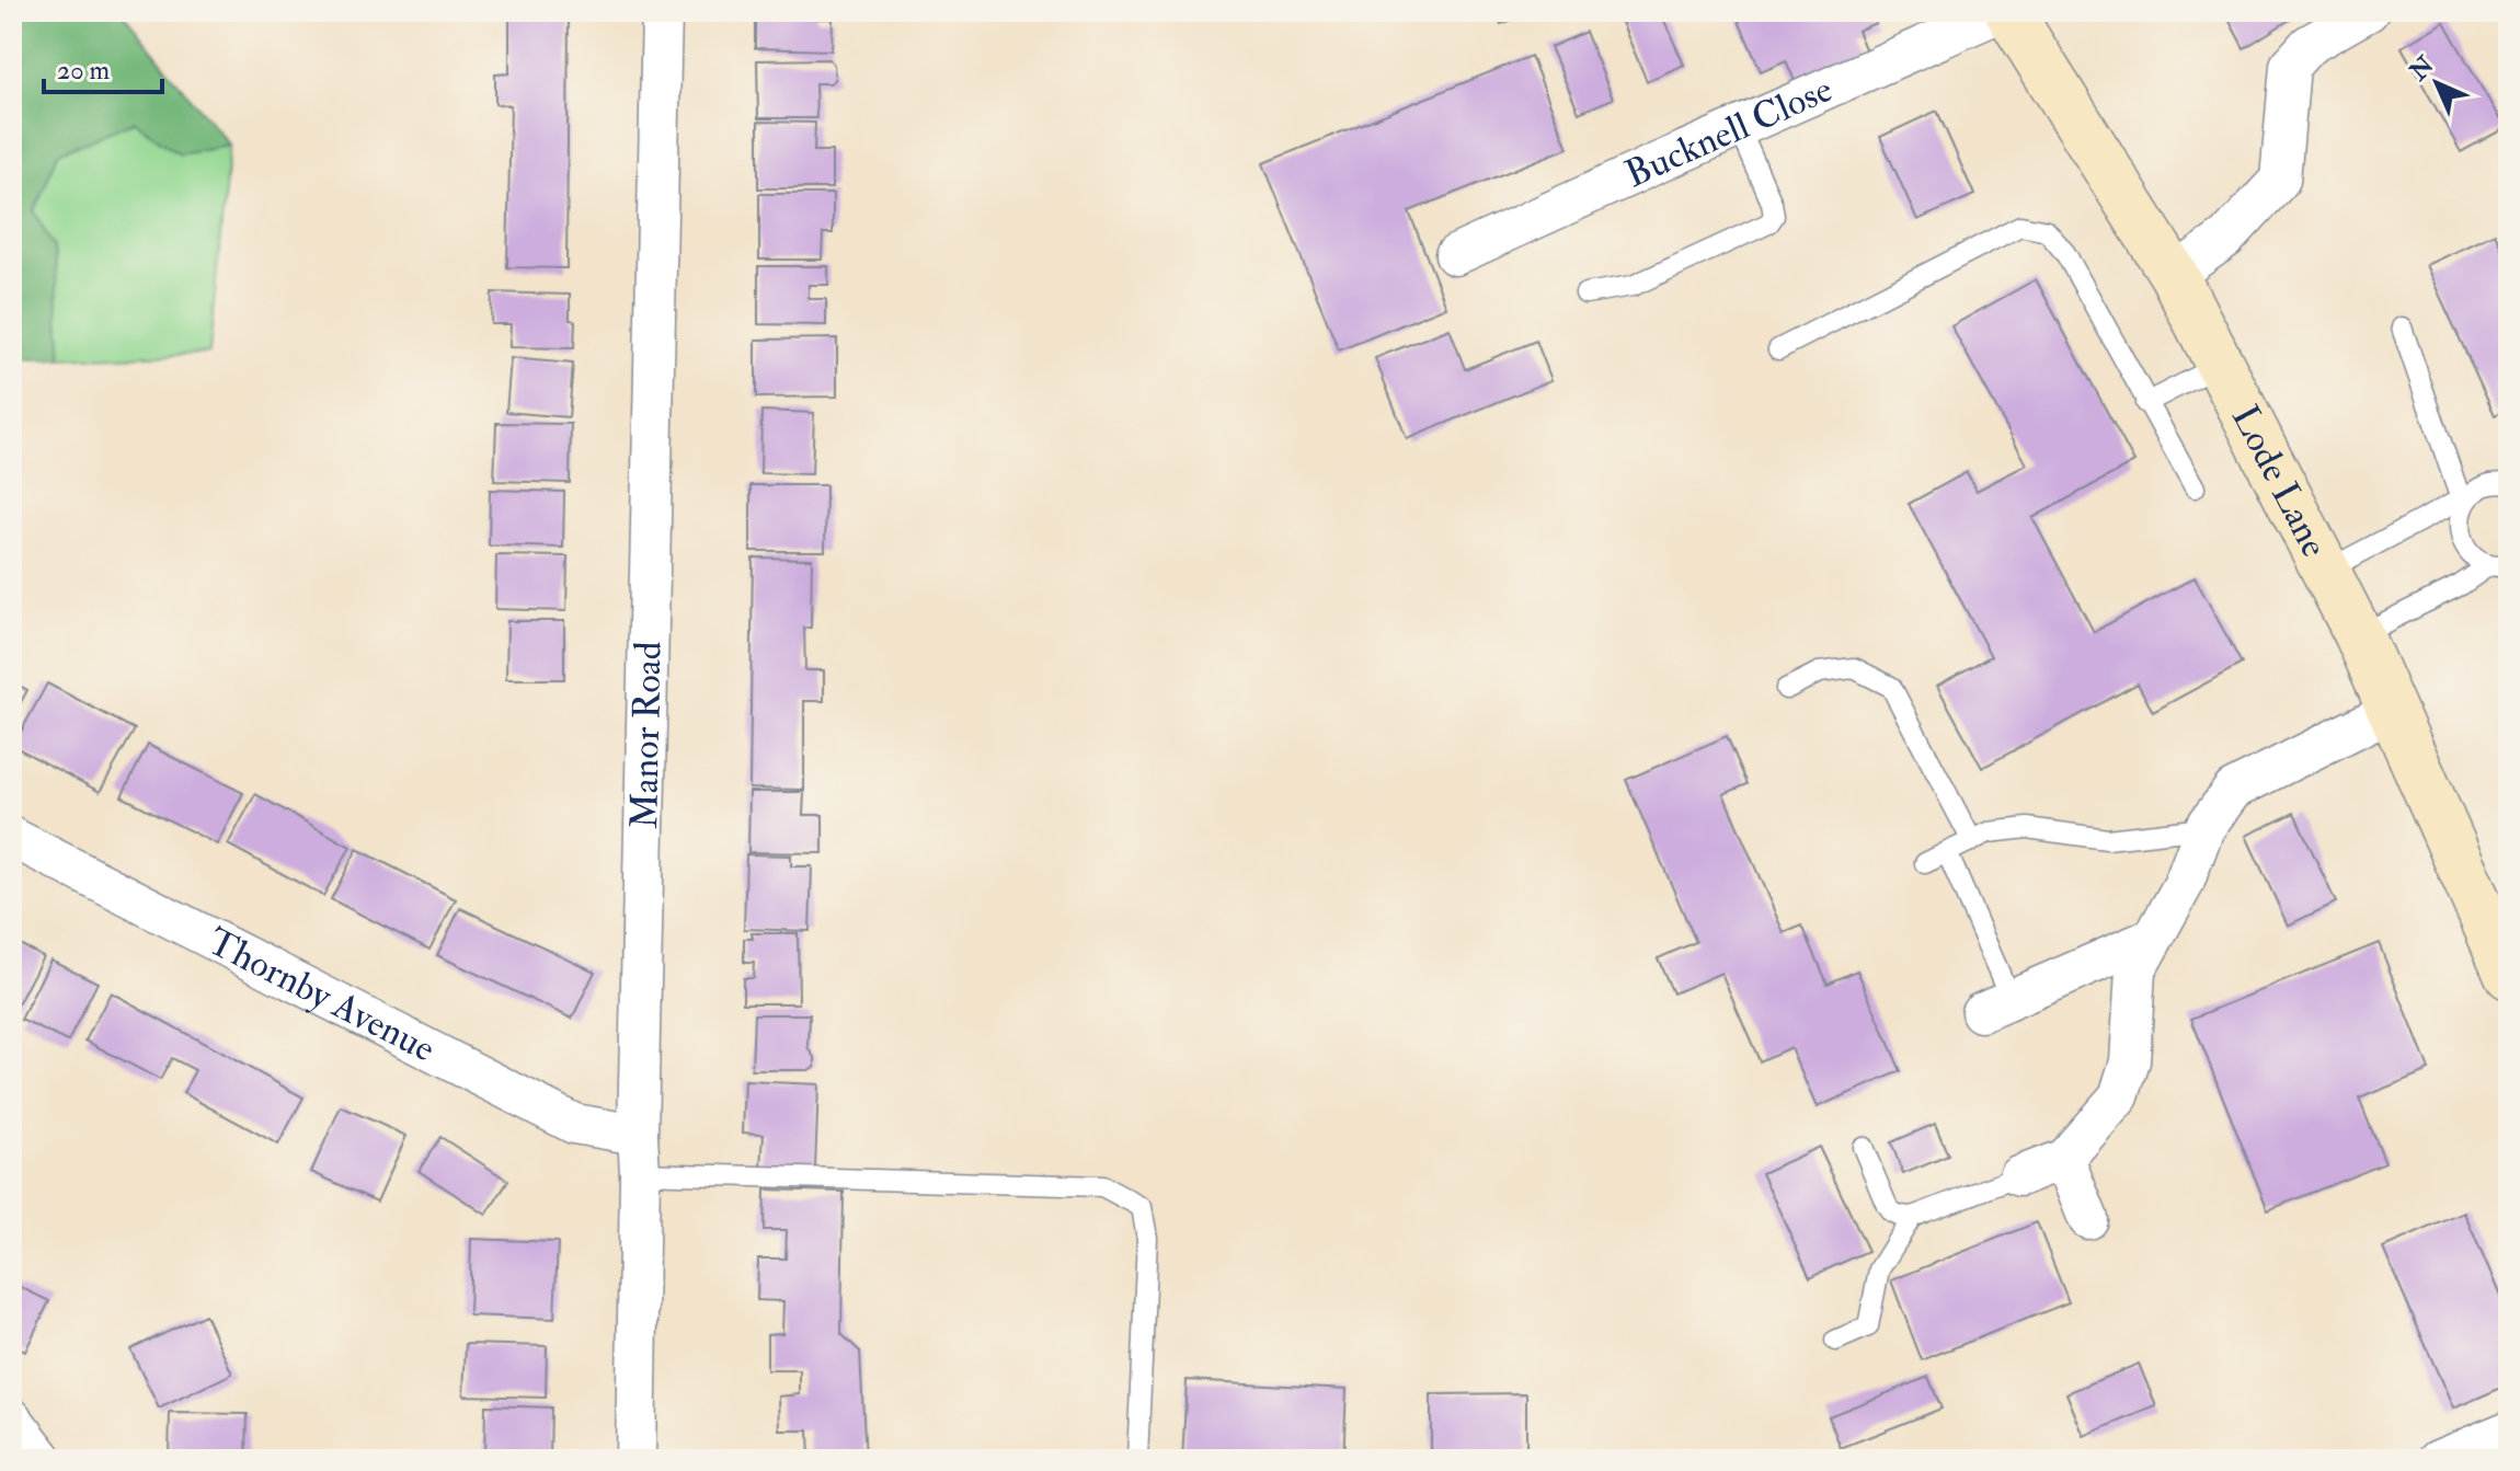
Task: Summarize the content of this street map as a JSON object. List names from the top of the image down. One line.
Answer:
{"streets":{"main road":["Lode Lane"],"street":["Bucknell Close","Manor Road","Thornby Avenue"]},"crossings":[["Bucknell Close","Lode Lane"],["Manor Road","Thornby Avenue"]],"scale_bar":"20 m","north":"top left"}
